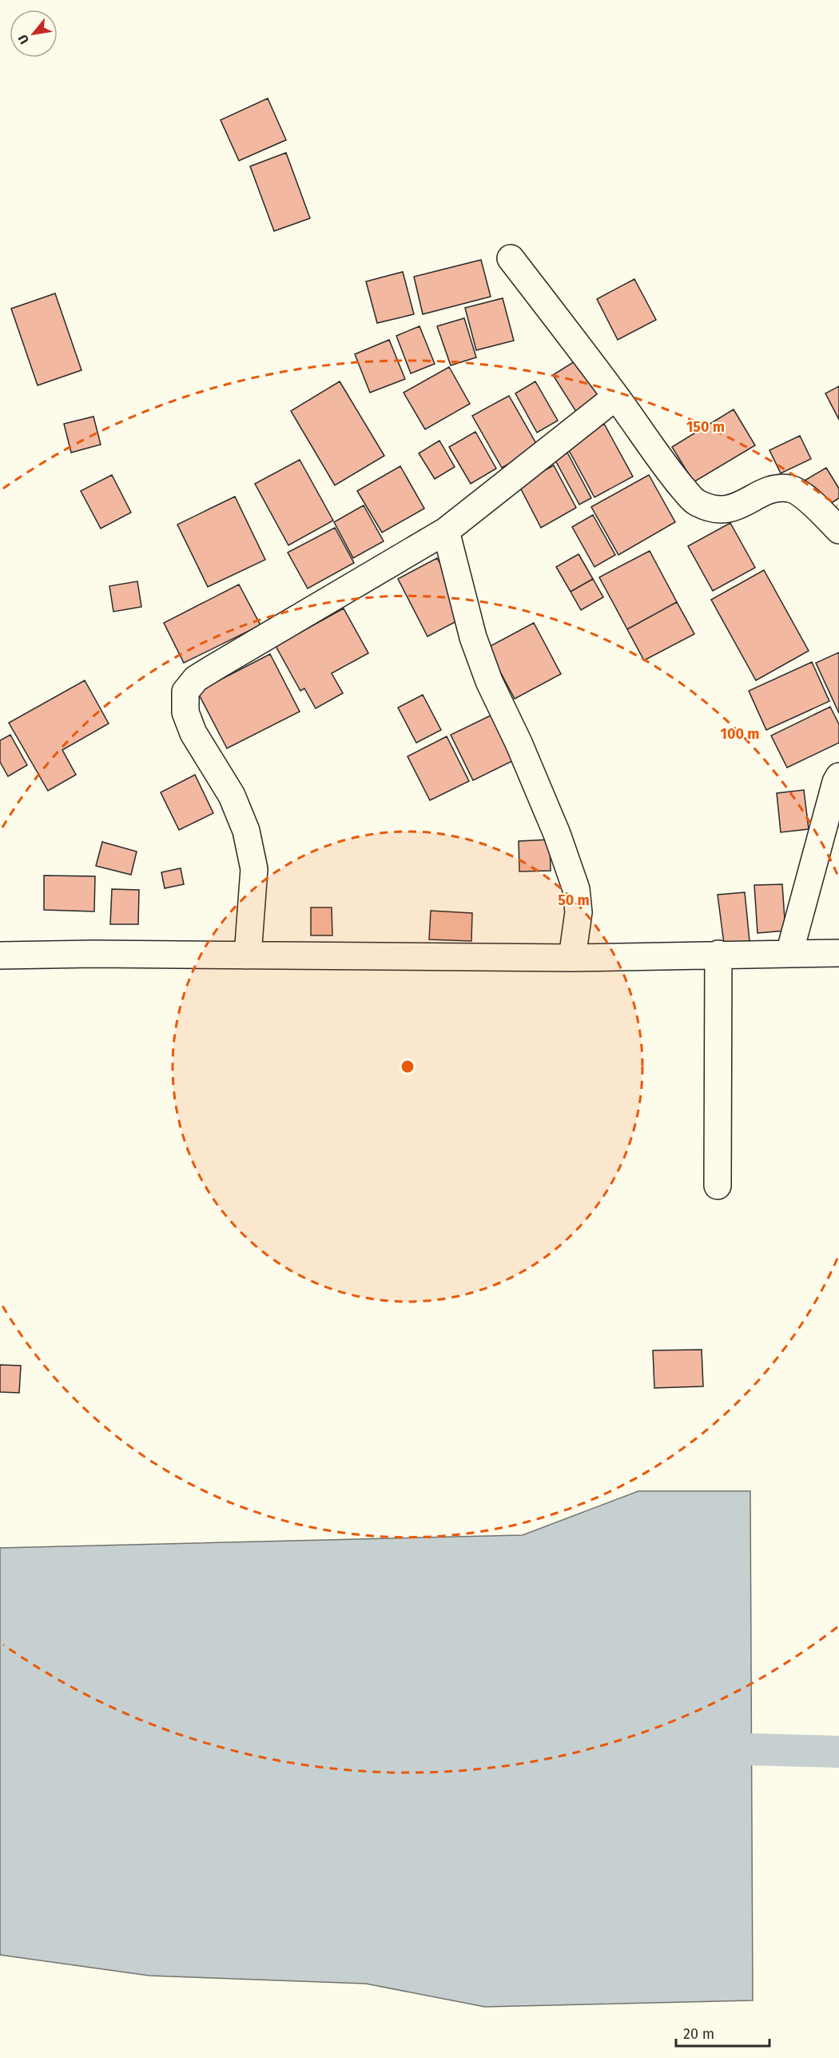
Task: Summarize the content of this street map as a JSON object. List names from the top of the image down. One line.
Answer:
{"scale_bar":"20 m","north":"bottom left","rings":["150 m","100 m","50 m"]}
